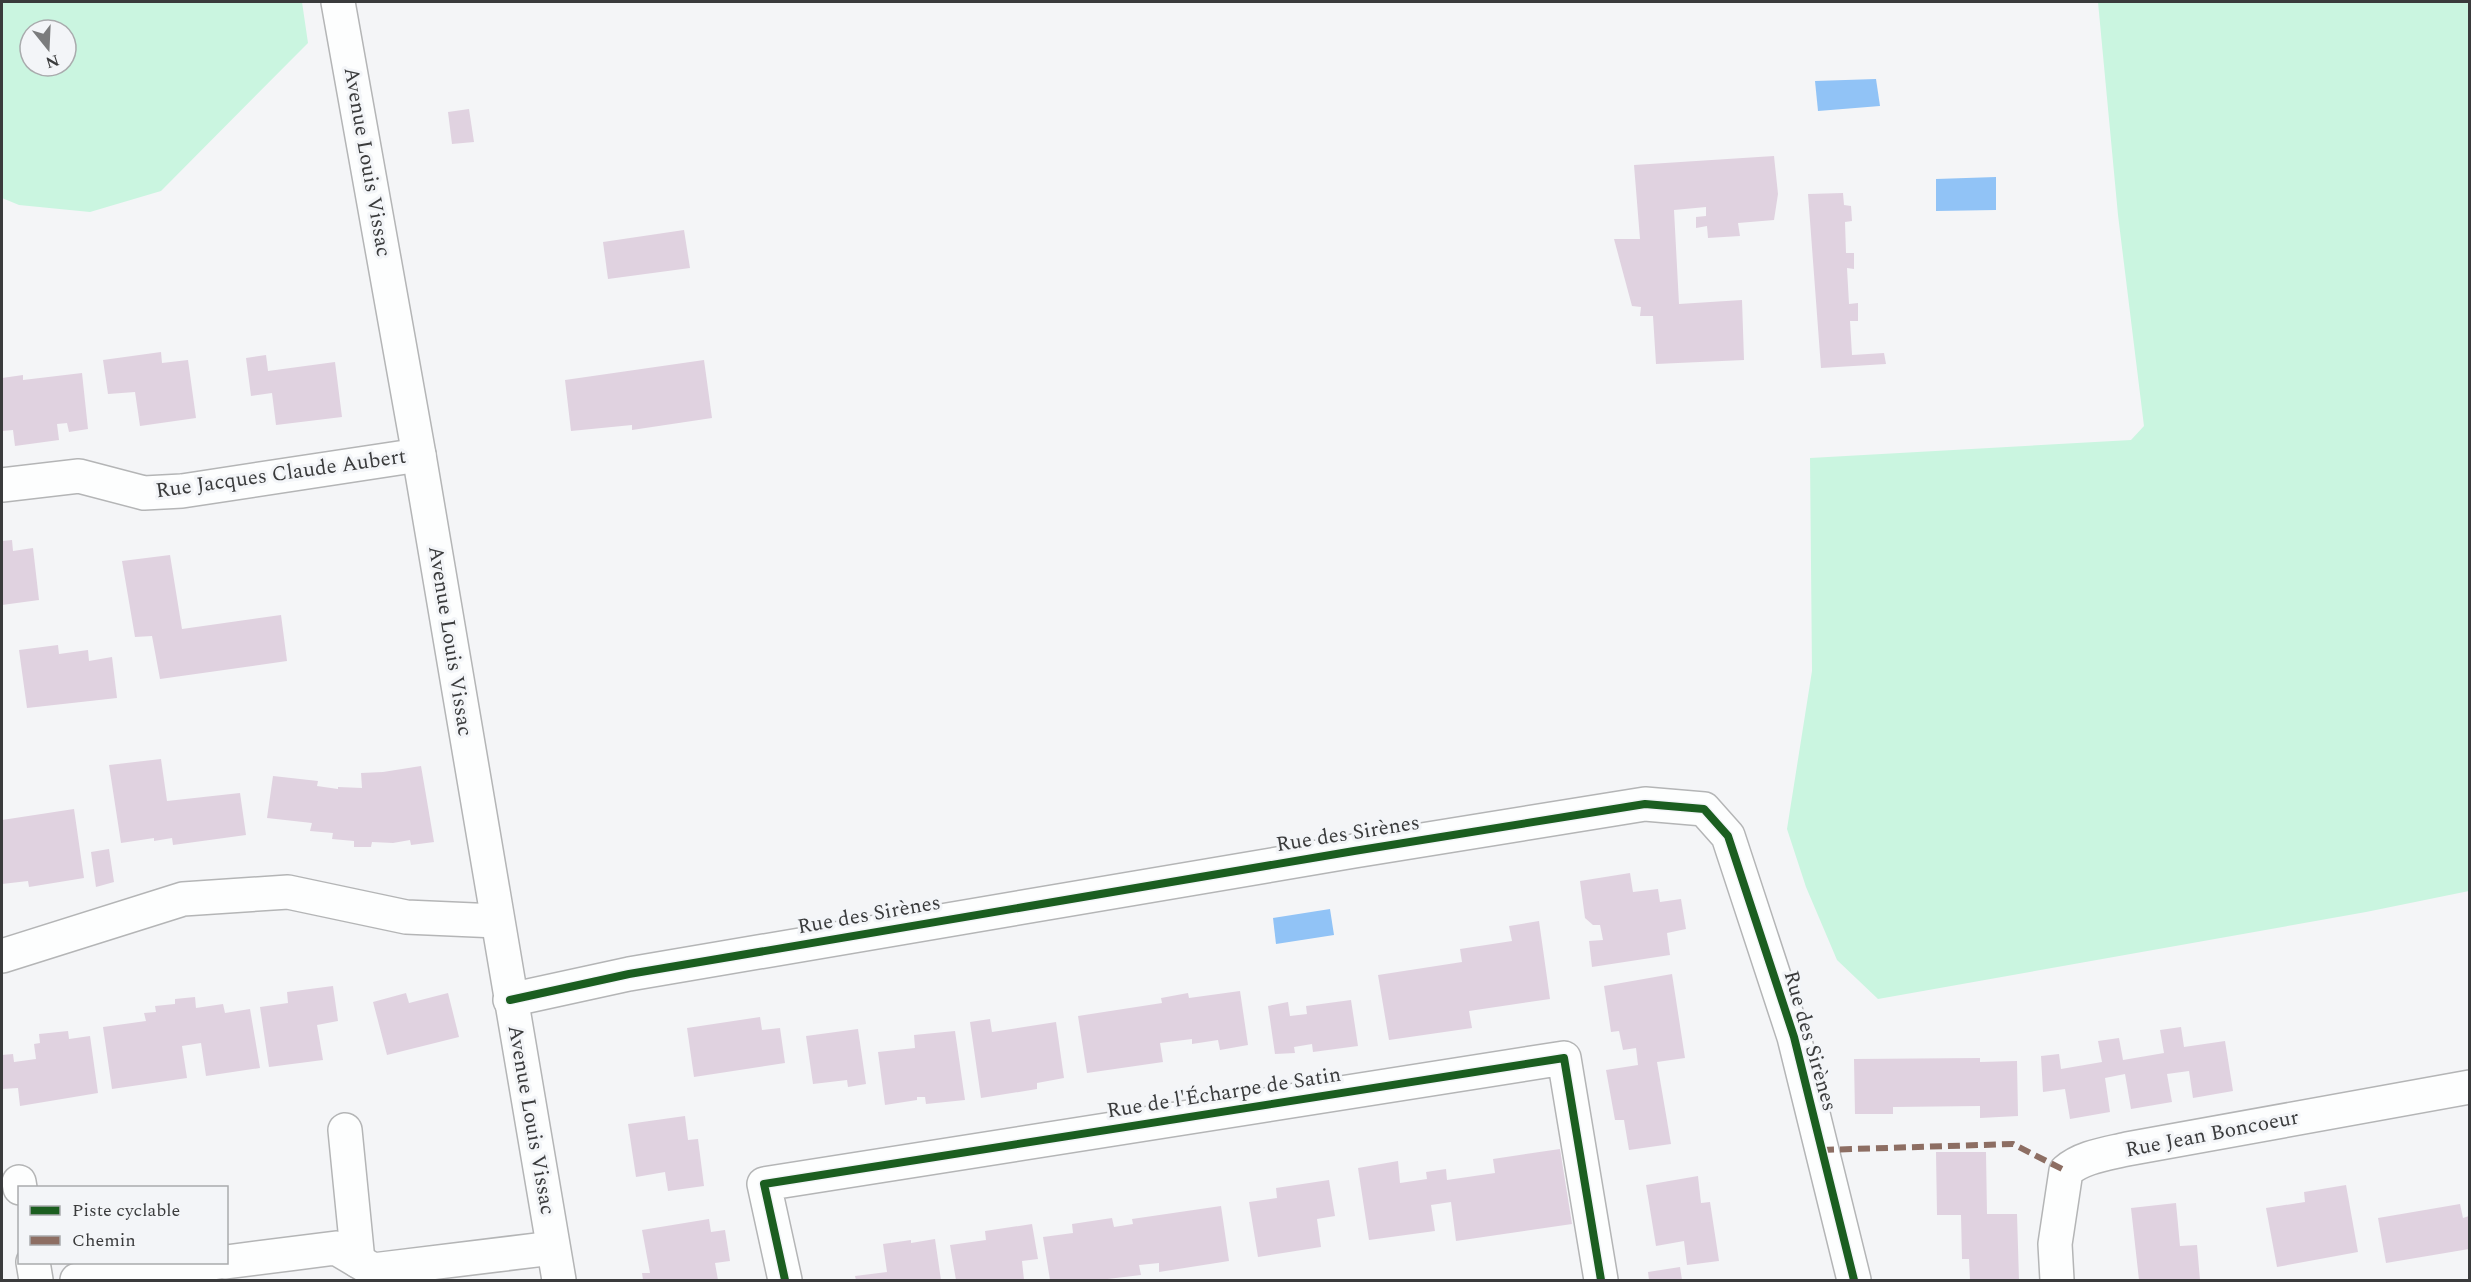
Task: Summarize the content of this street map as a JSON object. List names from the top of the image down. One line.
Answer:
{"streets":{"street":["Avenue Louis Vissac","Rue Jacques Claude Aubert","Rue des Sirènes","Rue de l'Écharpe de Satin","Rue Jean Boncoeur"]},"crossings":[["Avenue Louis Vissac","Rue Jacques Claude Aubert"],["Avenue Louis Vissac","Rue des Sirènes"]],"legend":["Piste cyclable","Chemin"],"north":"bottom"}
